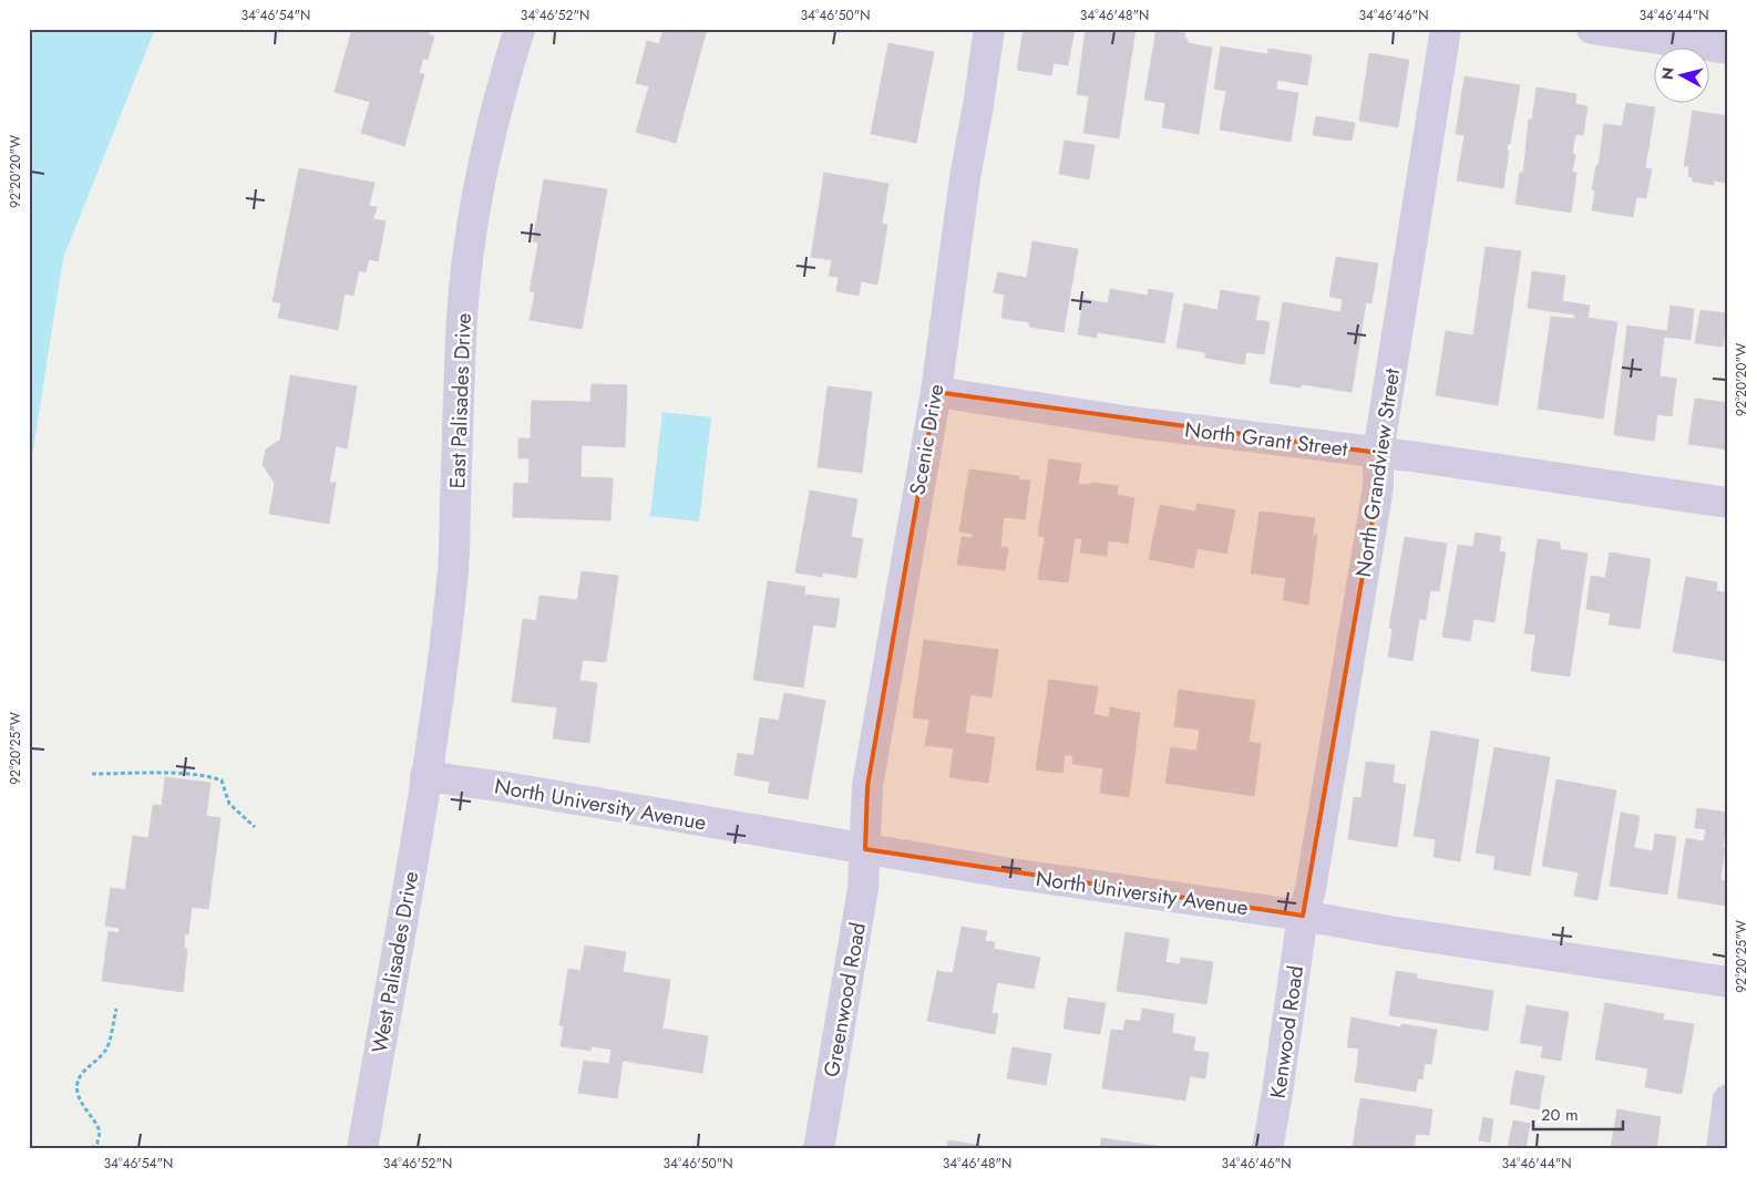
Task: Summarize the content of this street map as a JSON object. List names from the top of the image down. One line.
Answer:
{"streets":{"street":["East Palisades Drive","North Grant Street","Scenic Drive","North Grandview Street","North University Avenue","West Palisades Drive","Greenwood Road","Kenwood Road"]},"crossings":[["East Palisades Drive","North University Avenue"],["East Palisades Drive","West Palisades Drive"],["North Grant Street","Scenic Drive"],["North Grant Street","North Grandview Street"],["Scenic Drive","North University Avenue"],["Scenic Drive","Greenwood Road"],["North Grandview Street","North University Avenue"],["North Grandview Street","Kenwood Road"],["North University Avenue","West Palisades Drive"],["North University Avenue","Greenwood Road"],["North University Avenue","Kenwood Road"]],"scale_bar":"20 m","north":"left","coordinates":["34°46'54\"N","34°46'52\"N","34°46'50\"N","34°46'48\"N","34°46'46\"N","34°46'44\"N","92°20'20\"W","92°20'25\"W"]}
